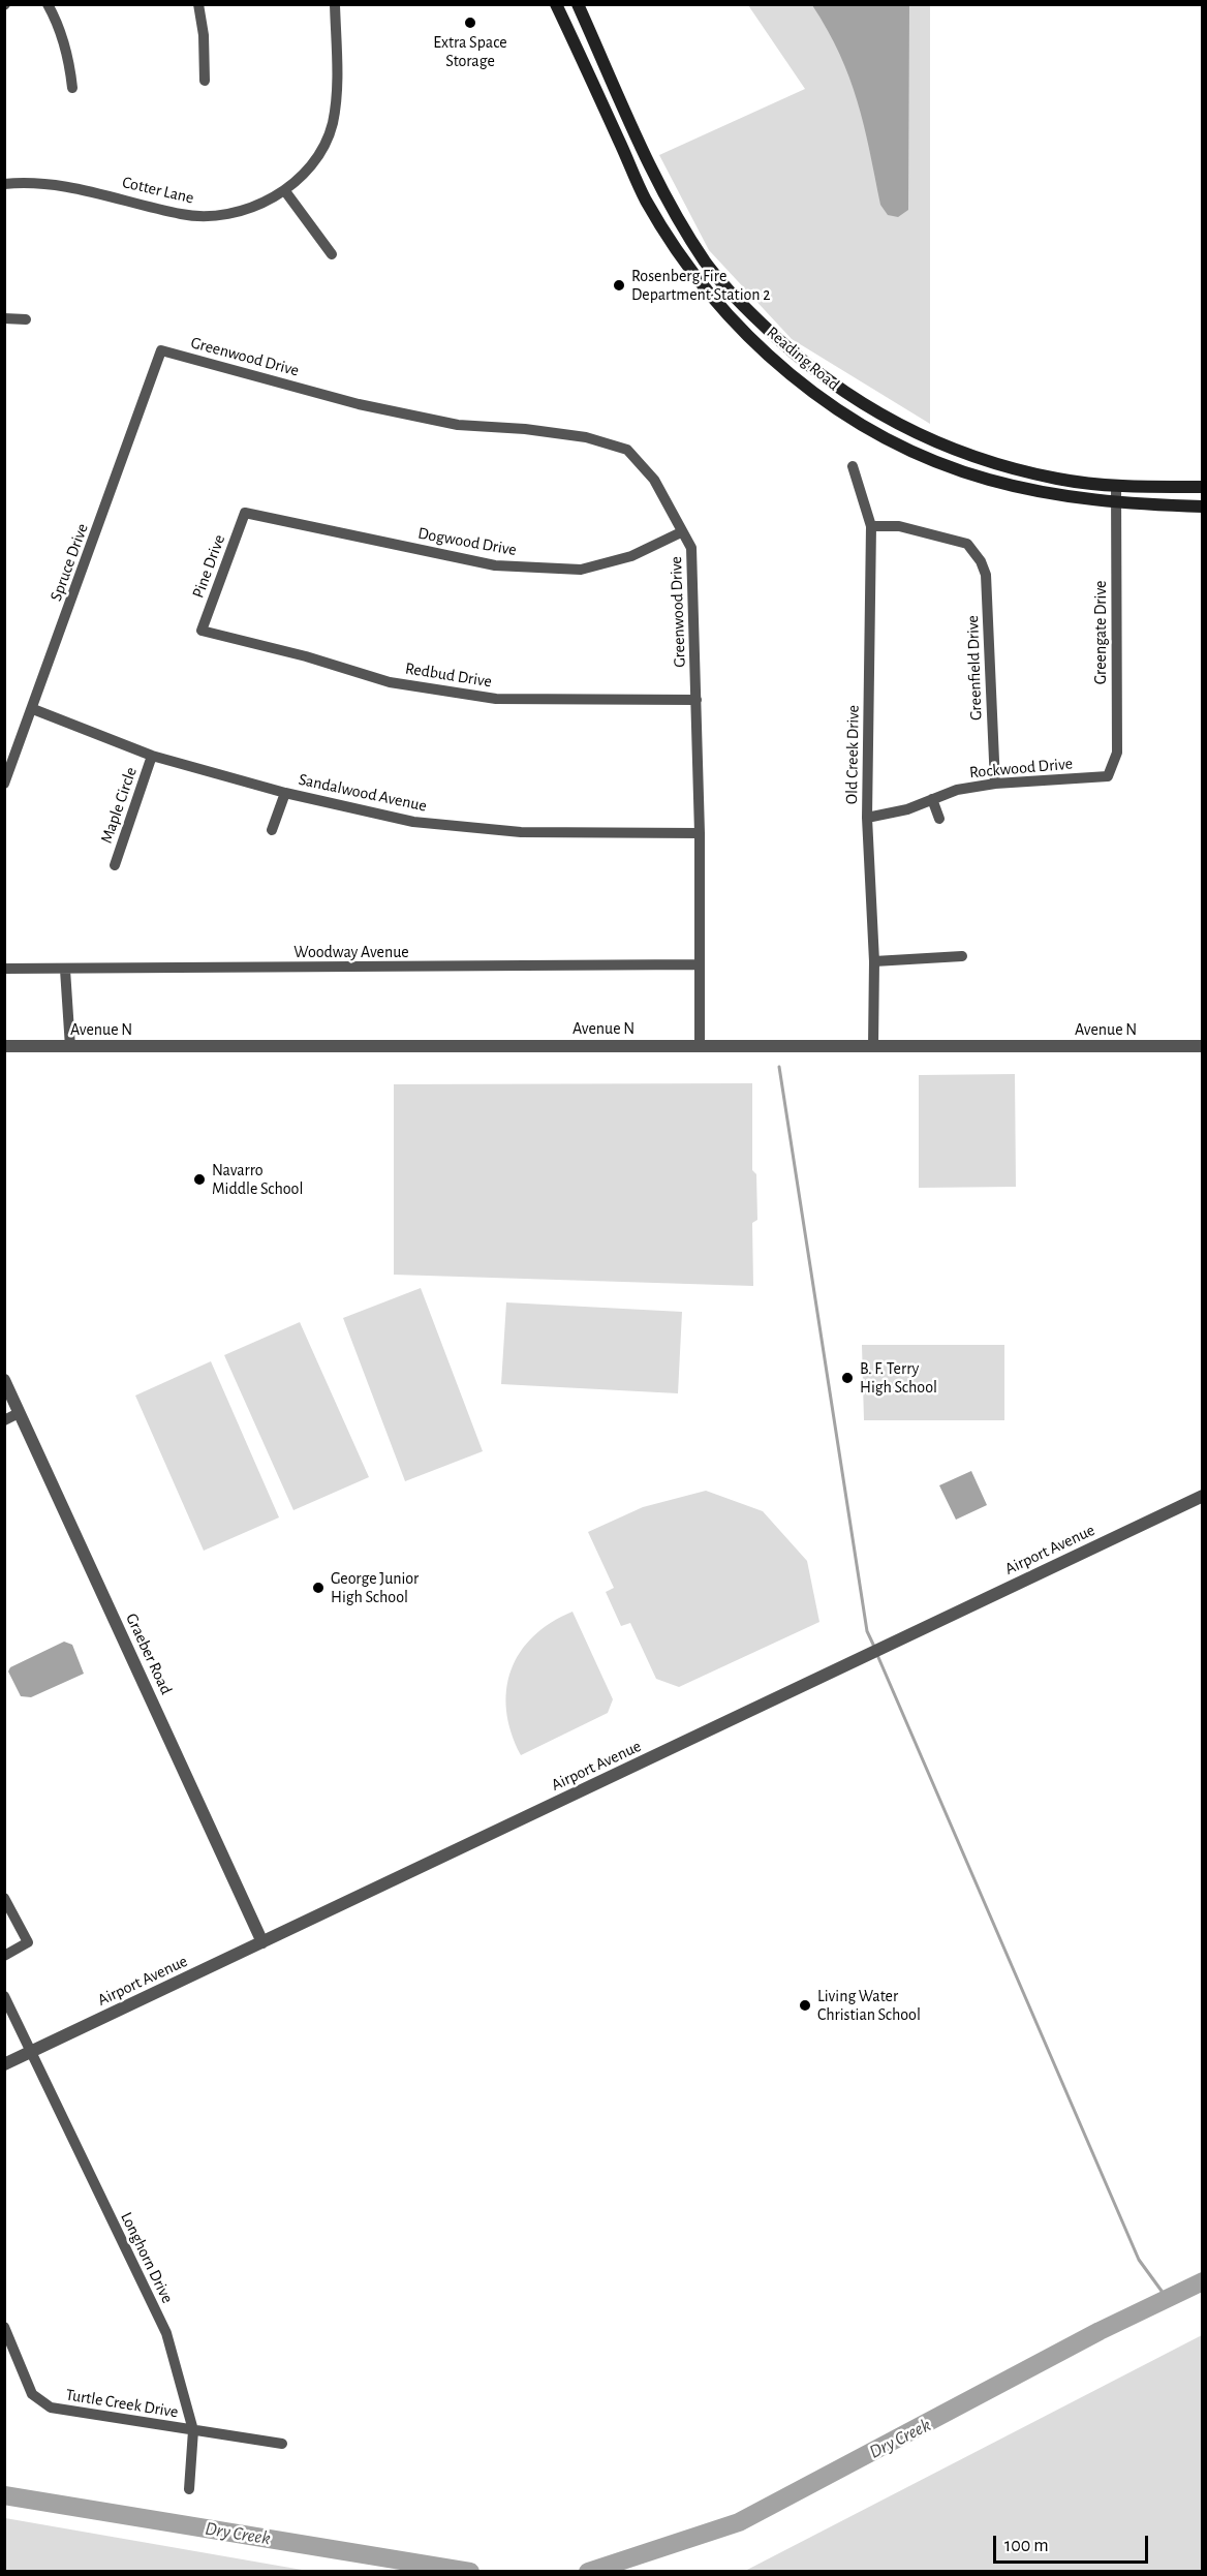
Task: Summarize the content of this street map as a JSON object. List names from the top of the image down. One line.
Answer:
{"streets":{"main road":["Reading Road"],"street":["Cotter Lane","Greenwood Drive","Dogwood Drive","Spruce Drive","Pine Drive","Greengate Drive","Greenfield Drive","Redbud Drive","Old Creek Drive","Rockwood Drive","Sandalwood Avenue","Maple Circle","Woodway Avenue","Avenue N","Airport Avenue","Graeber Road","Longhorn Drive","Turtle Creek Drive"]},"crossings":[["Greenwood Drive","Dogwood Drive"],["Greenwood Drive","Spruce Drive"],["Greenwood Drive","Redbud Drive"],["Greenwood Drive","Sandalwood Avenue"],["Greenwood Drive","Woodway Avenue"],["Greenwood Drive","Avenue N"],["Reading Road","Greengate Drive"],["Dogwood Drive","Pine Drive"],["Spruce Drive","Sandalwood Avenue"],["Pine Drive","Redbud Drive"],["Greengate Drive","Rockwood Drive"],["Greenfield Drive","Old Creek Drive"],["Greenfield Drive","Rockwood Drive"],["Old Creek Drive","Rockwood Drive"],["Old Creek Drive","Avenue N"],["Sandalwood Avenue","Maple Circle"],["Airport Avenue","Graeber Road"],["Airport Avenue","Longhorn Drive"],["Longhorn Drive","Turtle Creek Drive"]],"water":["Dry Creek"],"places":["Extra Space Storage","Rosenberg Fire Department Station 2","Navarro Middle School","B. F. Terry High School","George Junior High School","Living Water Christian School"],"scale_bar":"100 m"}
